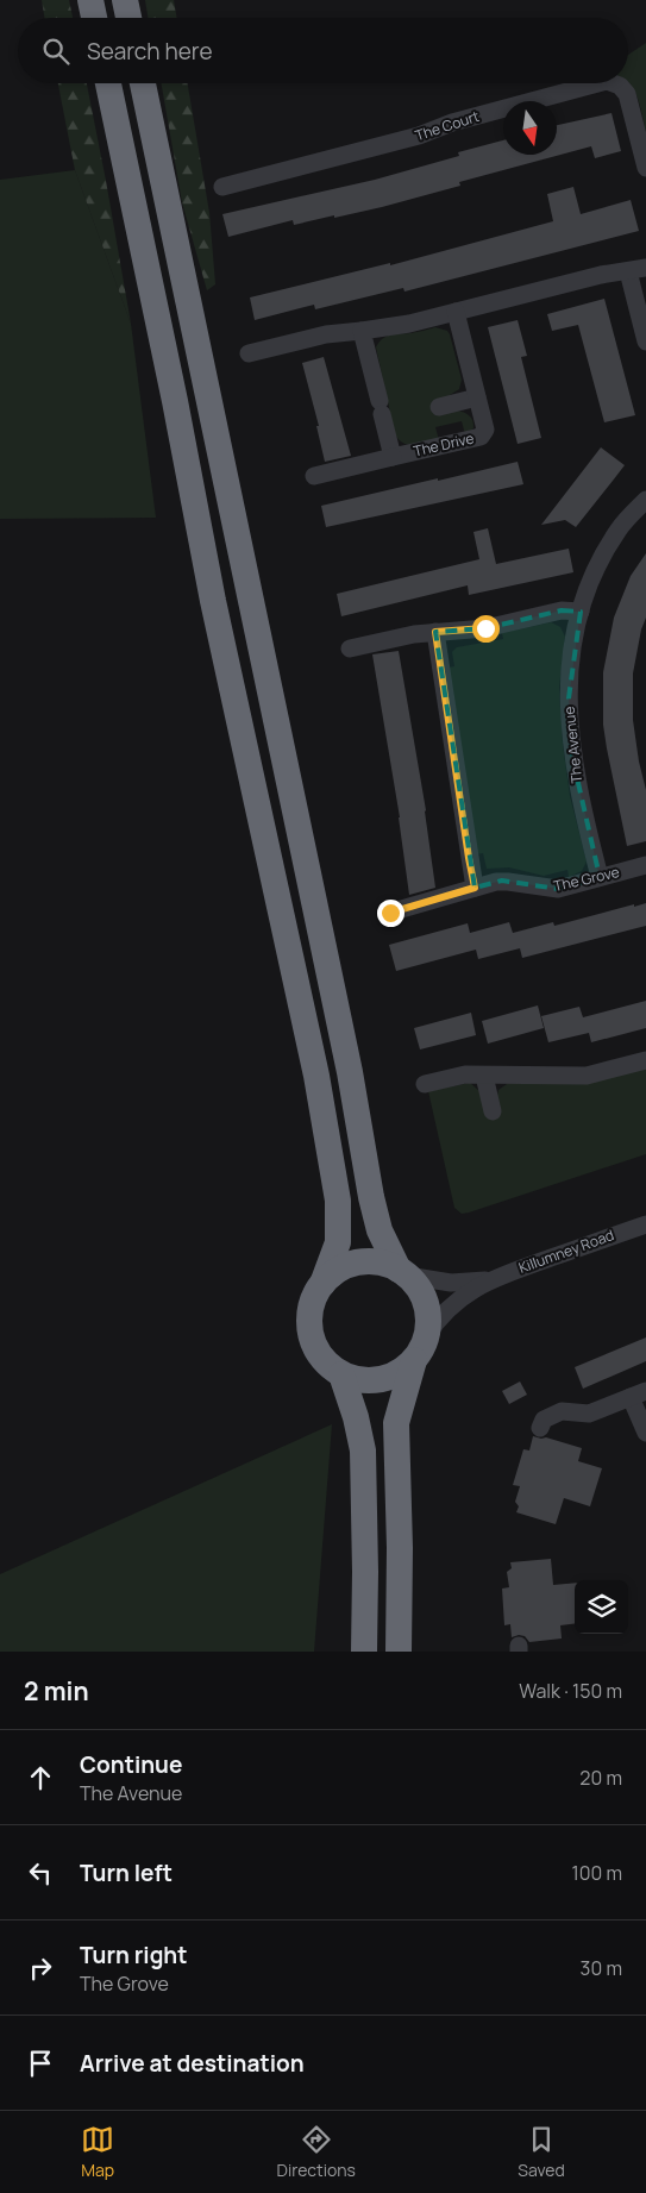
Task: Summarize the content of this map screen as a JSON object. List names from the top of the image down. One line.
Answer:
{"streets":{"street":["The Court","The Drive","The Avenue","The Grove","Killumney Road"]},"crossings":[["The Avenue","The Grove"]],"north":"bottom","page":{"search":"Search here","heading":["2 min","Walk · 150 m"],"list":[["Continue","The Avenue","20 m"],["Turn left","100 m"],["Turn right","The Grove","30 m"],"Arrive at destination"],"nav":["Map","Directions","Saved"]}}
